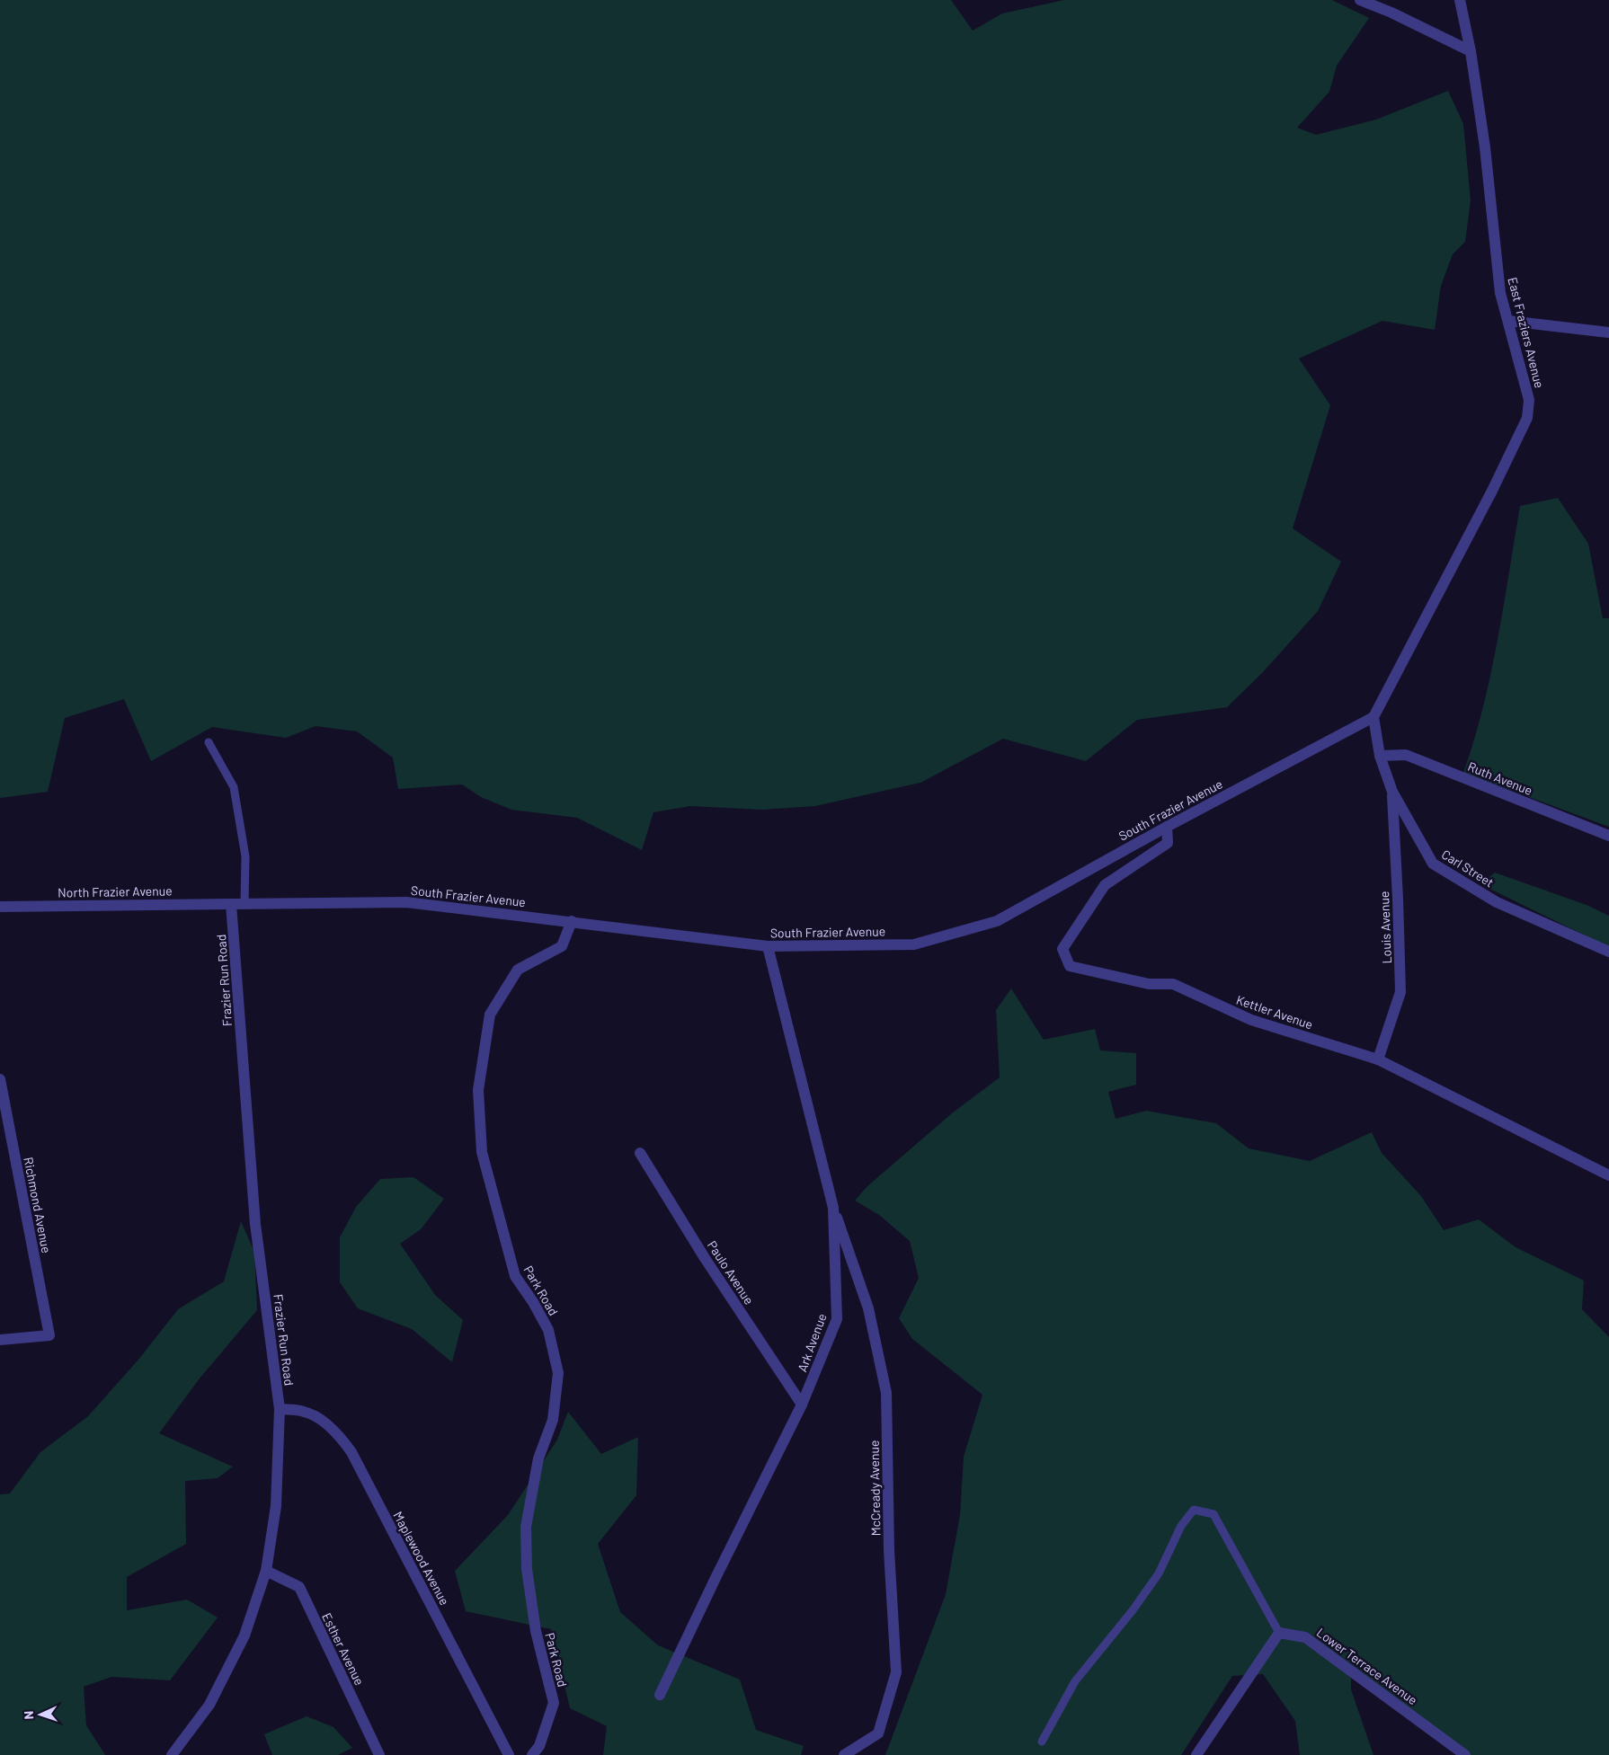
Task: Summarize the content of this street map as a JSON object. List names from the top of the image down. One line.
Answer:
{"streets":{"street":["East Fraziers Avenue","Ruth Avenue","South Frazier Avenue","Carl Street","North Frazier Avenue","Louis Avenue","Frazier Run Road","Kettler Avenue","Richmond Avenue","Paulo Avenue","Park Road","Ark Avenue","McCready Avenue","Maplewood Avenue","Esther Avenue","Lower Terrace Avenue"]},"crossings":[["East Fraziers Avenue","South Frazier Avenue"],["East Fraziers Avenue","Carl Street"],["Ruth Avenue","Carl Street"],["South Frazier Avenue","Carl Street"],["South Frazier Avenue","North Frazier Avenue"],["South Frazier Avenue","Frazier Run Road"],["South Frazier Avenue","Kettler Avenue"],["South Frazier Avenue","Park Road"],["South Frazier Avenue","Ark Avenue"],["Carl Street","Louis Avenue"],["North Frazier Avenue","Frazier Run Road"],["Louis Avenue","Kettler Avenue"],["Frazier Run Road","Maplewood Avenue"],["Frazier Run Road","Esther Avenue"],["Paulo Avenue","Ark Avenue"],["Ark Avenue","McCready Avenue"]],"north":"left"}
